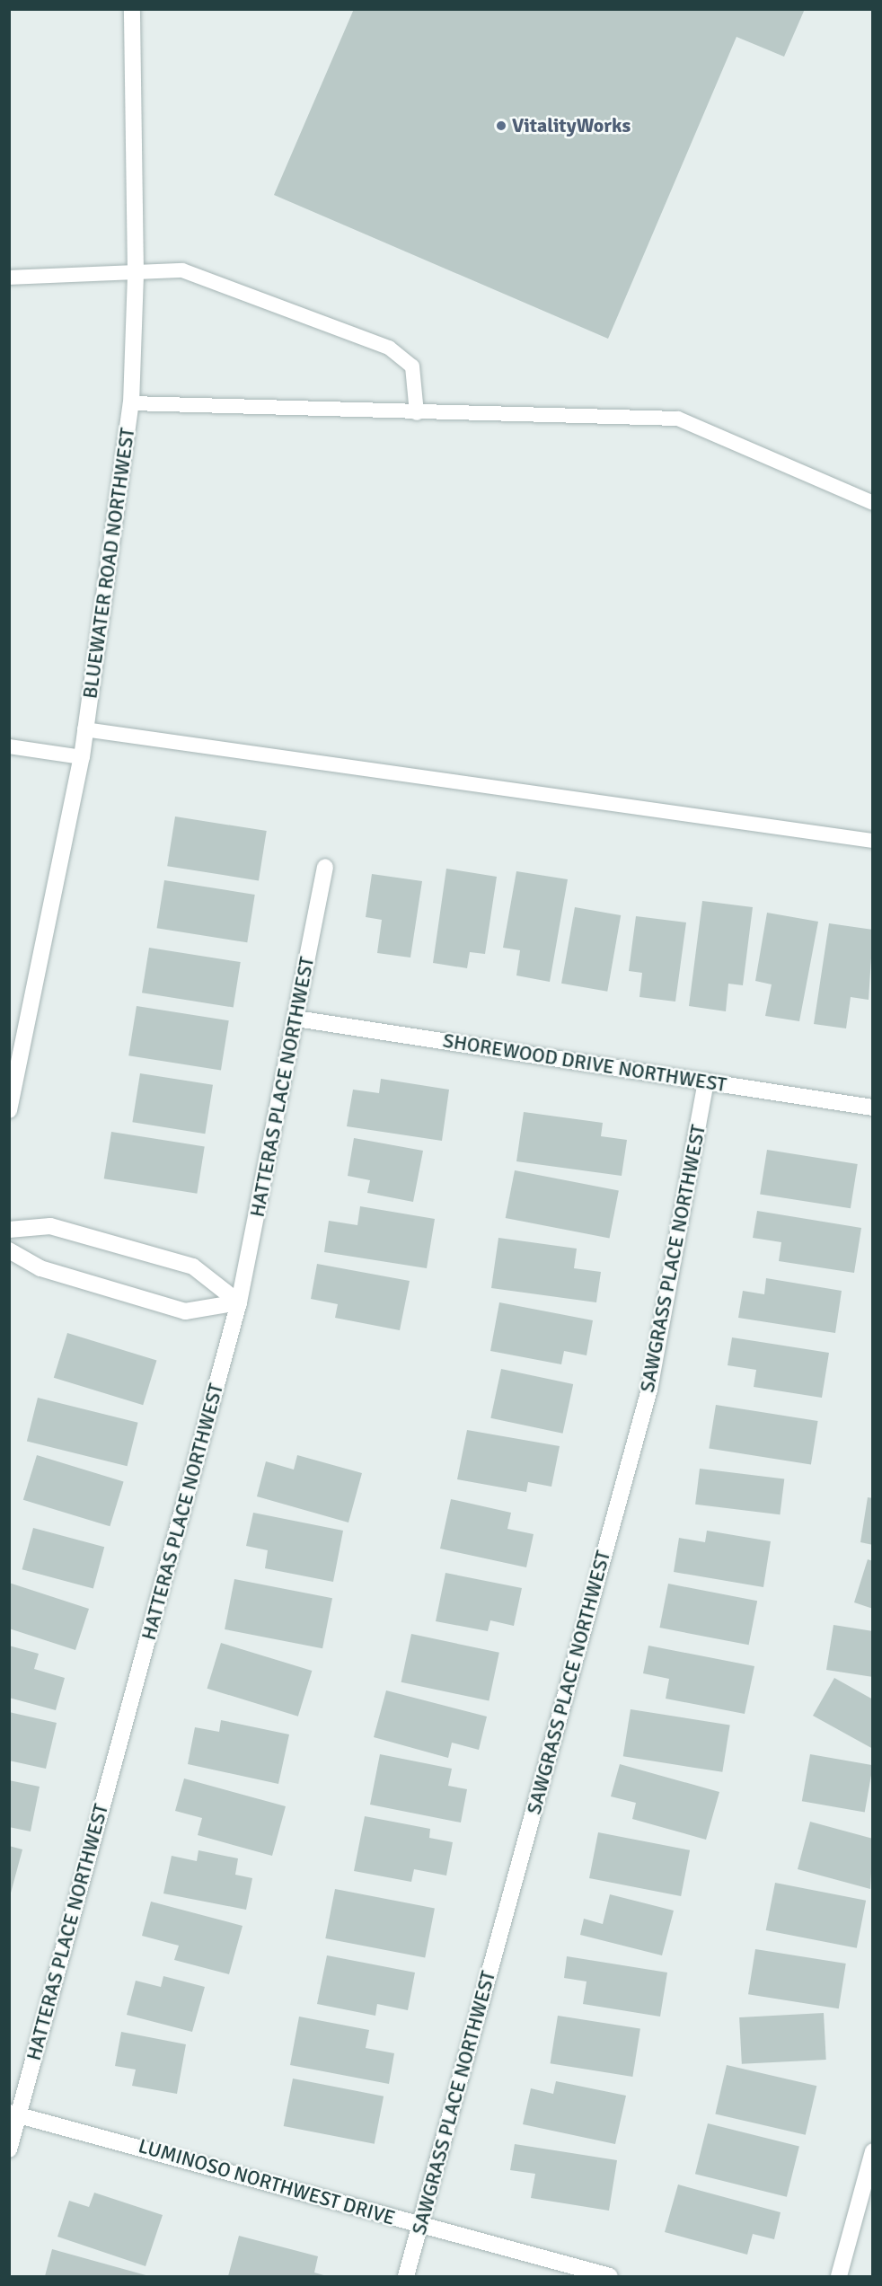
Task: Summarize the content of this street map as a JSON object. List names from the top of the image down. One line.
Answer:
{"streets":{"street":["BLUEWATER ROAD NORTHWEST","SHOREWOOD DRIVE NORTHWEST","HATTERAS PLACE NORTHWEST","SAWGRASS PLACE NORTHWEST","LUMINOSO NORTHWEST DRIVE"]},"crossings":[["SHOREWOOD DRIVE NORTHWEST","HATTERAS PLACE NORTHWEST"],["SHOREWOOD DRIVE NORTHWEST","SAWGRASS PLACE NORTHWEST"],["HATTERAS PLACE NORTHWEST","LUMINOSO NORTHWEST DRIVE"],["SAWGRASS PLACE NORTHWEST","LUMINOSO NORTHWEST DRIVE"]],"places":["VitalityWorks"]}
